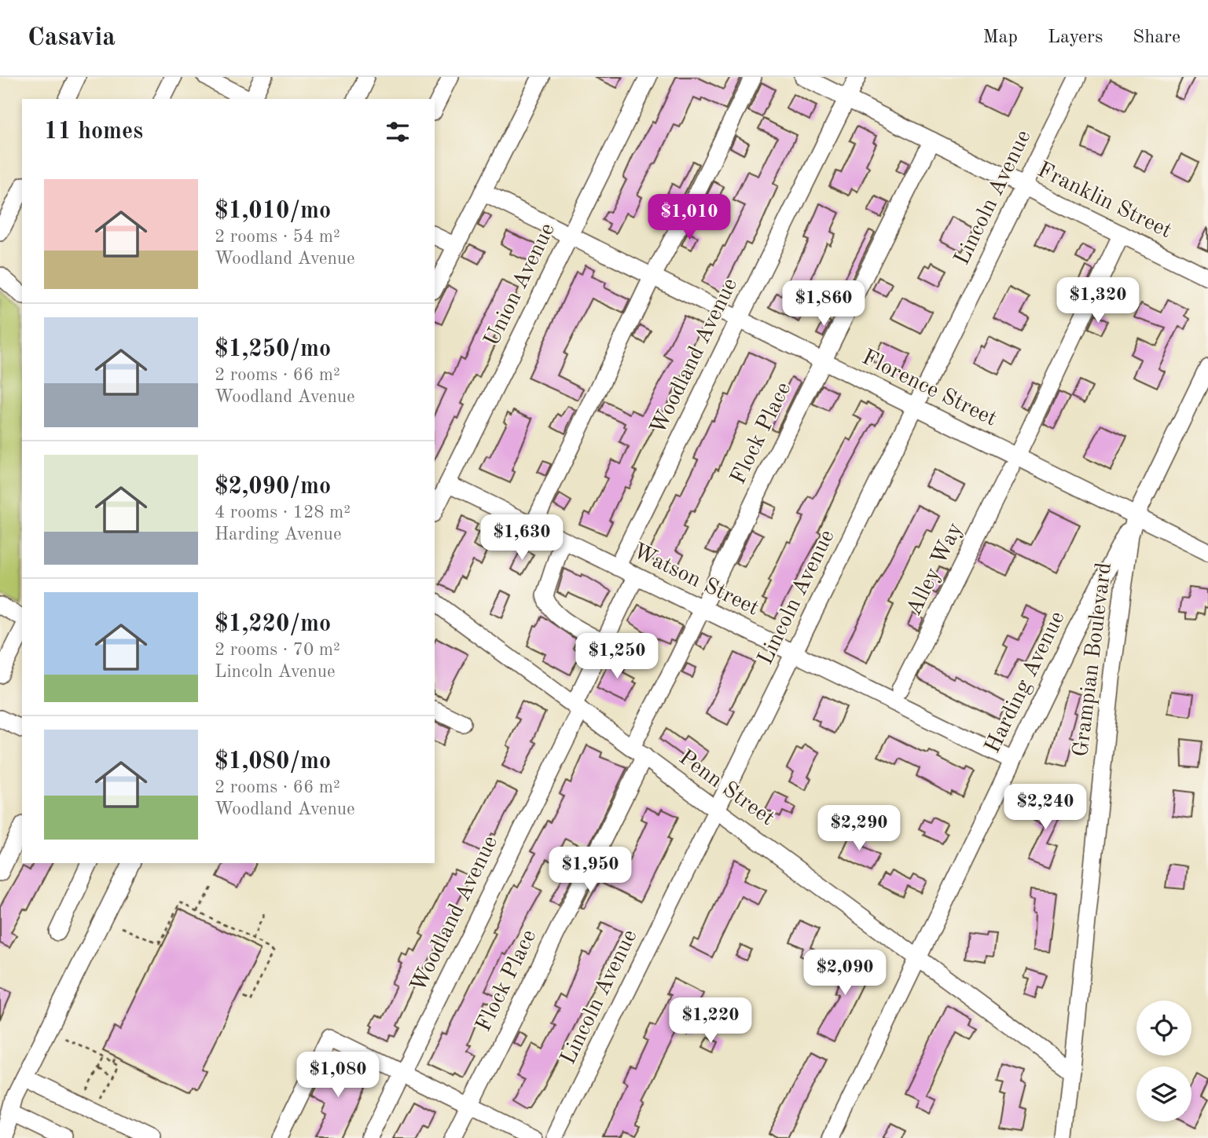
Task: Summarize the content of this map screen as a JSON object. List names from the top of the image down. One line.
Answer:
{"streets":{"street":["Lincoln Avenue","Franklin Street","Union Avenue","Woodland Avenue","Florence Street","Flock Place","Alley Way","Watson Street","Grampian Boulevard","Harding Avenue","Penn Street"]},"crossings":[["Lincoln Avenue","Franklin Street"],["Lincoln Avenue","Florence Street"],["Lincoln Avenue","Watson Street"],["Lincoln Avenue","Penn Street"],["Franklin Street","Woodland Avenue"],["Franklin Street","Flock Place"],["Franklin Street","Alley Way"],["Union Avenue","Florence Street"],["Union Avenue","Watson Street"],["Woodland Avenue","Florence Street"],["Woodland Avenue","Watson Street"],["Woodland Avenue","Penn Street"],["Florence Street","Flock Place"],["Florence Street","Alley Way"],["Florence Street","Grampian Boulevard"],["Florence Street","Harding Avenue"],["Flock Place","Watson Street"],["Flock Place","Penn Street"],["Watson Street","Harding Avenue"],["Grampian Boulevard","Harding Avenue"],["Grampian Boulevard","Penn Street"],["Harding Avenue","Penn Street"]],"page":{"header":"Casavia","nav":["Map","Layers","Share"],"heading":"11 homes","list":[{"name":"$1,010/mo","note":"2 rooms · 54 m² · Woodland Avenue"},{"name":"$1,250/mo","note":"2 rooms · 66 m² · Woodland Avenue"},{"name":"$2,090/mo","note":"4 rooms · 128 m² · Harding Avenue"},{"name":"$1,220/mo","note":"2 rooms · 70 m² · Lincoln Avenue"},{"name":"$1,080/mo","note":"2 rooms · 66 m² · Woodland Avenue"}],"price":["$1,010","$1,320","$1,860","$1,630","$1,250","$2,240","$2,290","$1,950","$2,090","$1,220","$1,080"]}}
